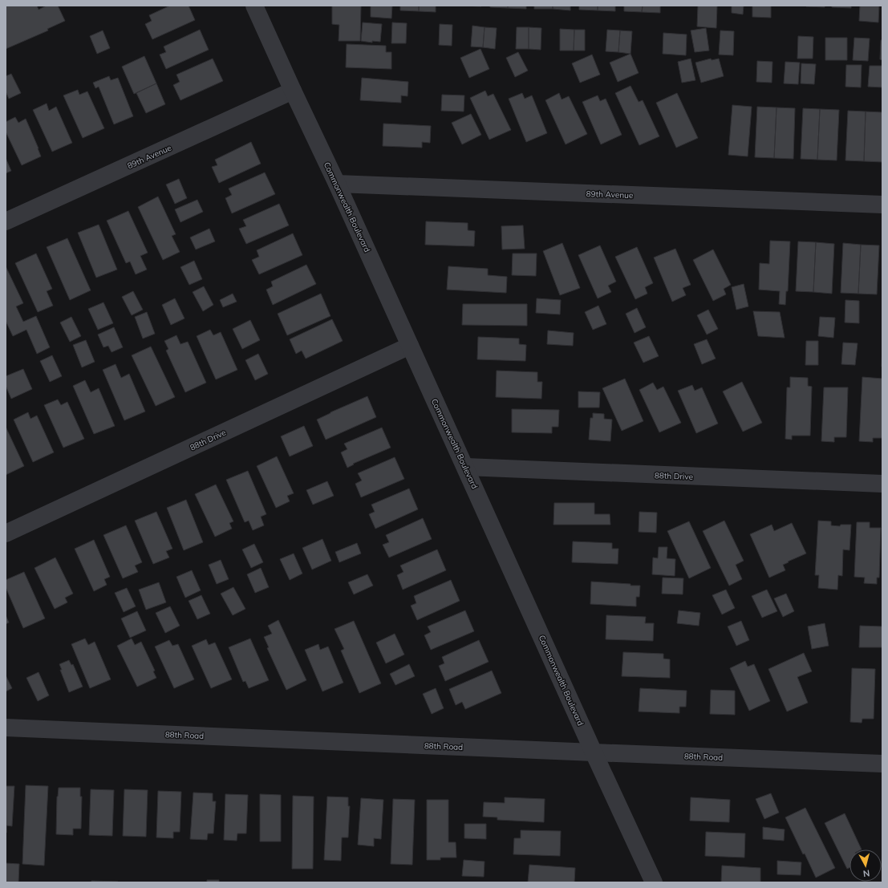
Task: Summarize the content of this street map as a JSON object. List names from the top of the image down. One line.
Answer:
{"streets":{"street":["89th Avenue","Commonwealth Boulevard","88th Drive","88th Road"]},"crossings":[["89th Avenue","Commonwealth Boulevard"],["Commonwealth Boulevard","88th Drive"],["Commonwealth Boulevard","88th Road"]],"north":"bottom"}
